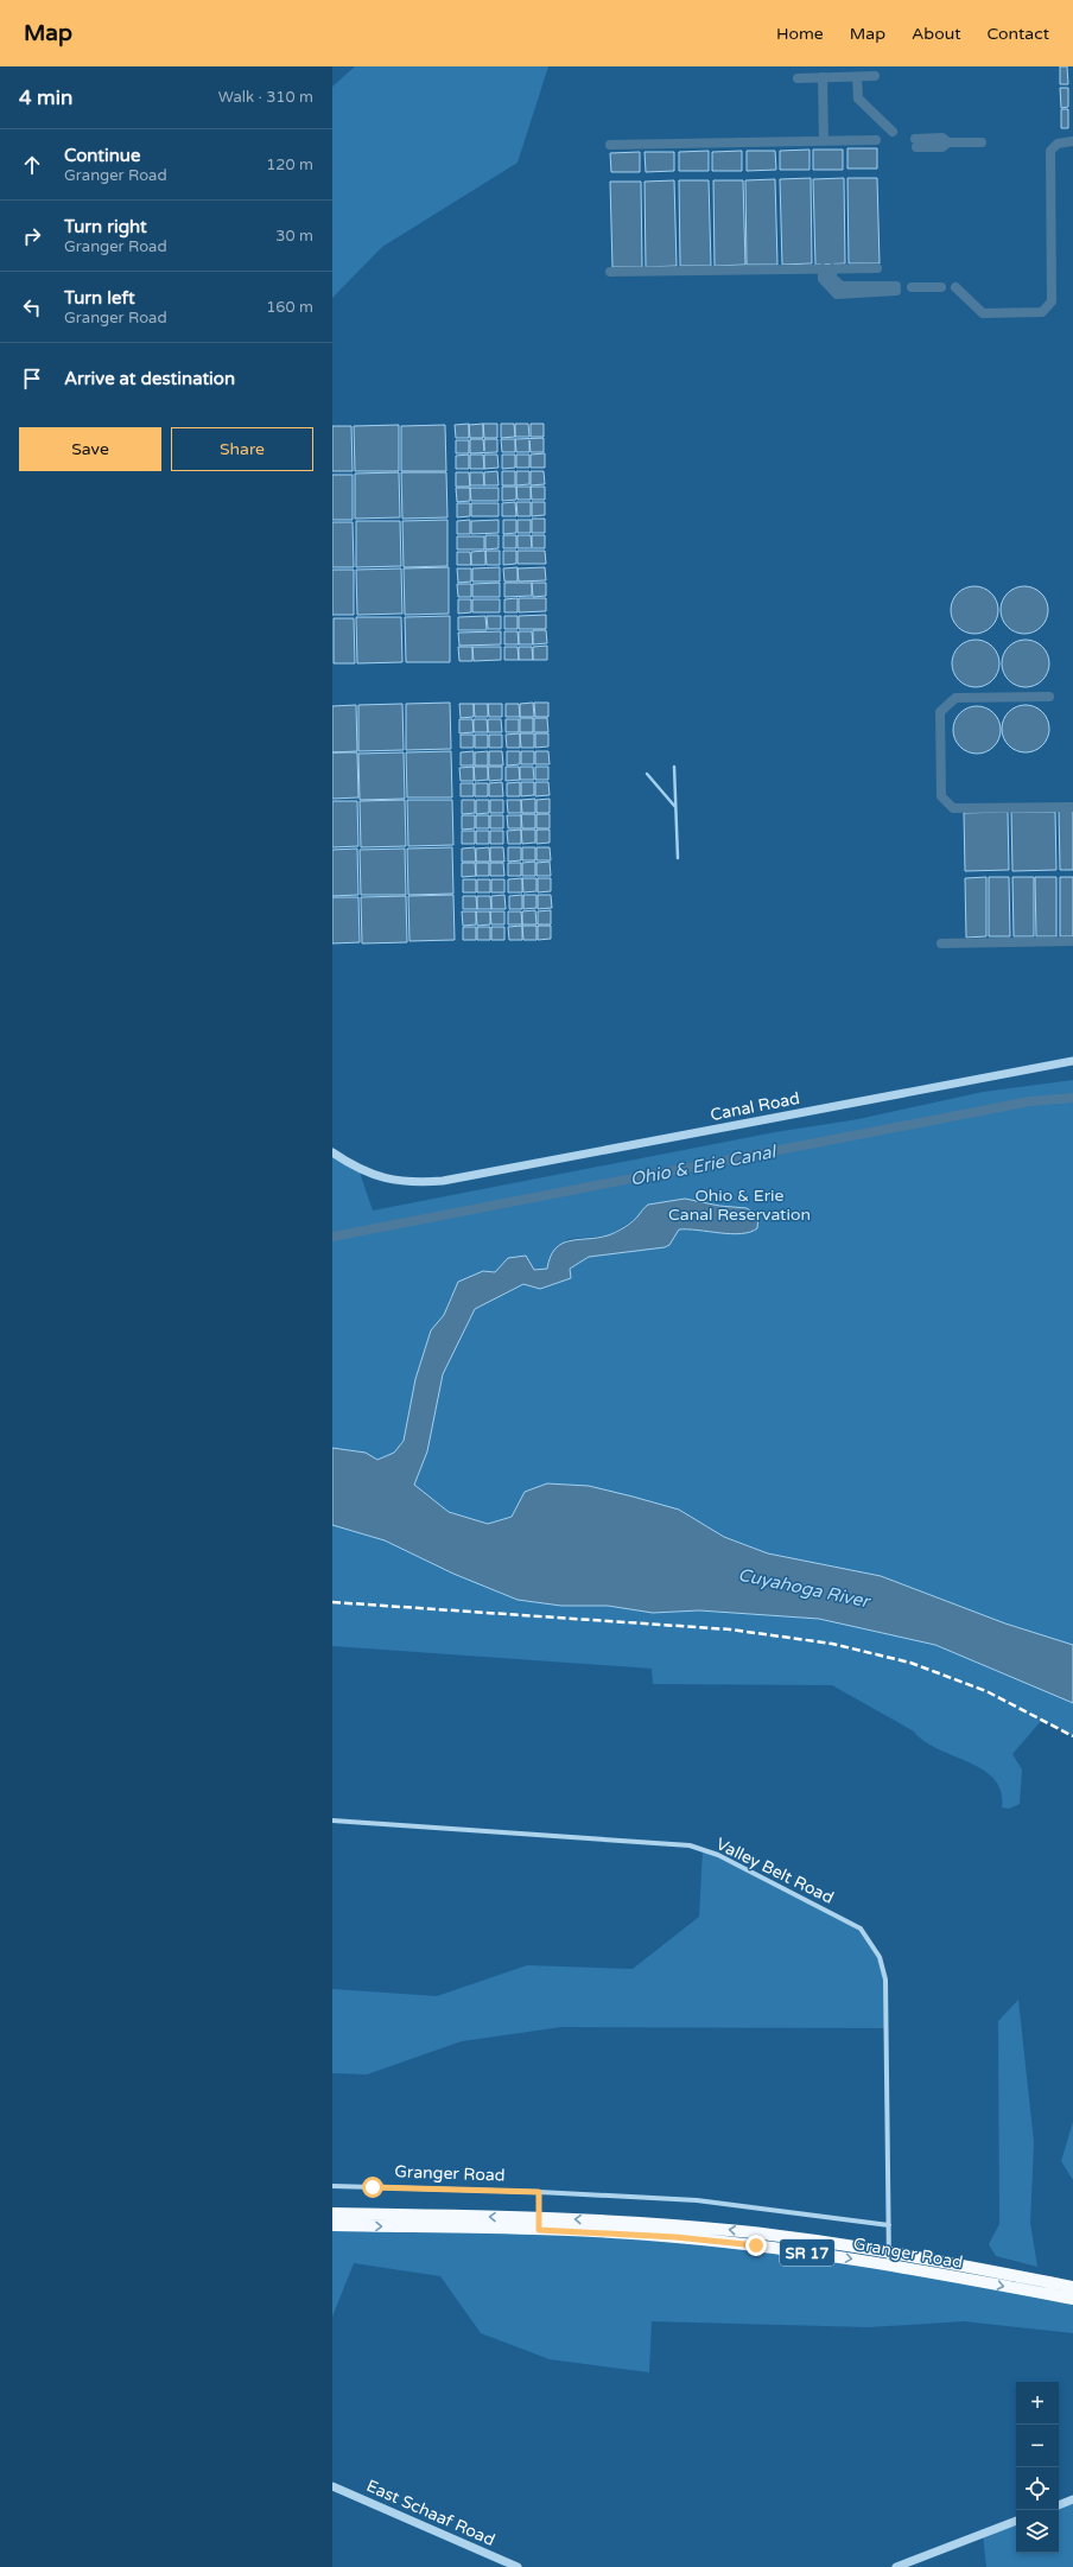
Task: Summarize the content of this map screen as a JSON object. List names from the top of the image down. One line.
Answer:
{"streets":{"main road":["Granger Road","SR 17"],"street":["Canal Road","Valley Belt Road","East Schaaf Road"]},"crossings":[["Valley Belt Road","Granger Road"]],"water":["Ohio & Erie Canal","Cuyahoga River"],"parks":["Ohio & Erie Canal Reservation"],"page":{"header":"Map","nav":["Home","Map","About","Contact"],"heading":["4 min","Walk · 310 m"],"list":[["Continue","Granger Road","120 m"],["Turn right","Granger Road","30 m"],["Turn left","Granger Road","160 m"],"Arrive at destination"],"buttons":["Save","Share"],"map_buttons":["+","−"]}}
